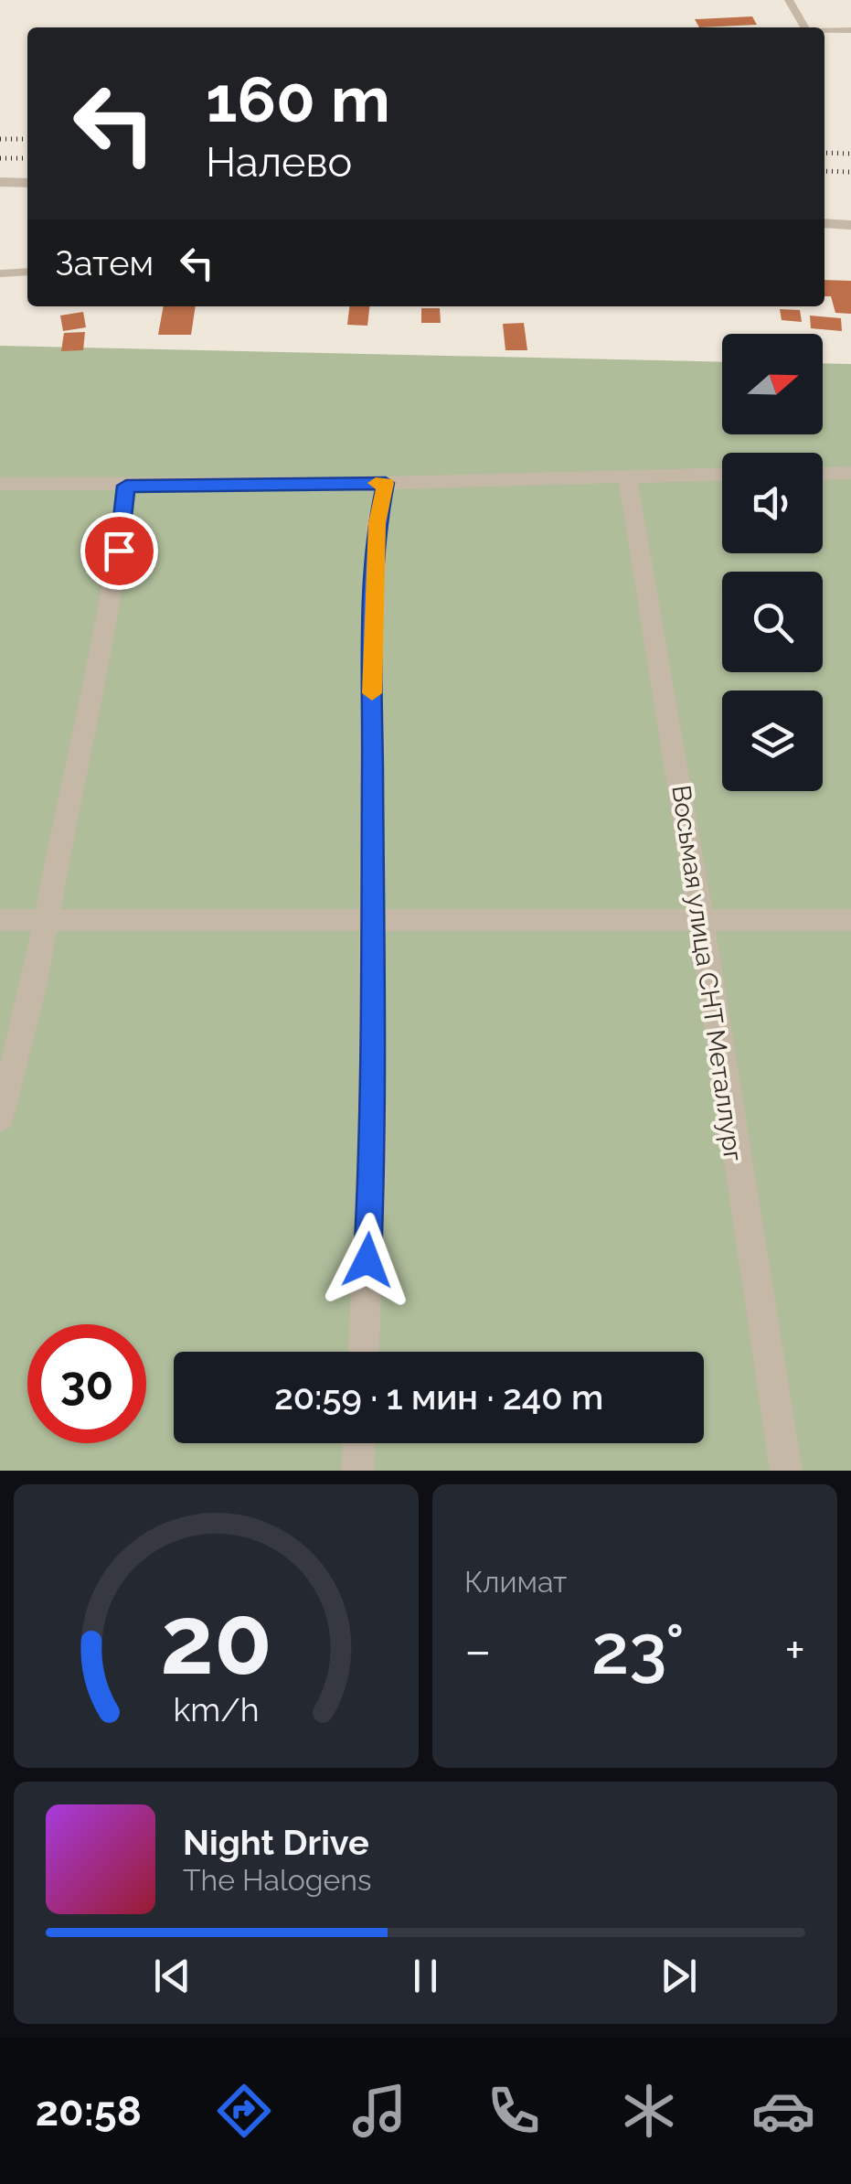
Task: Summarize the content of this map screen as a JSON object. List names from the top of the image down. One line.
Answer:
{"streets":{"street":["Восьмая улица СНТ Металлург"]},"north":"right","page":{"turn":["160 m","Налево"],"then":"Затем","limit":"30","trip":"20:59 · 1 мин · 240 m","tile":"Климат","heat":["−","23°","+"],"song":["Night Drive","The Halogens"],"tabs":"20:58","gauge":["20","km/h"]}}
